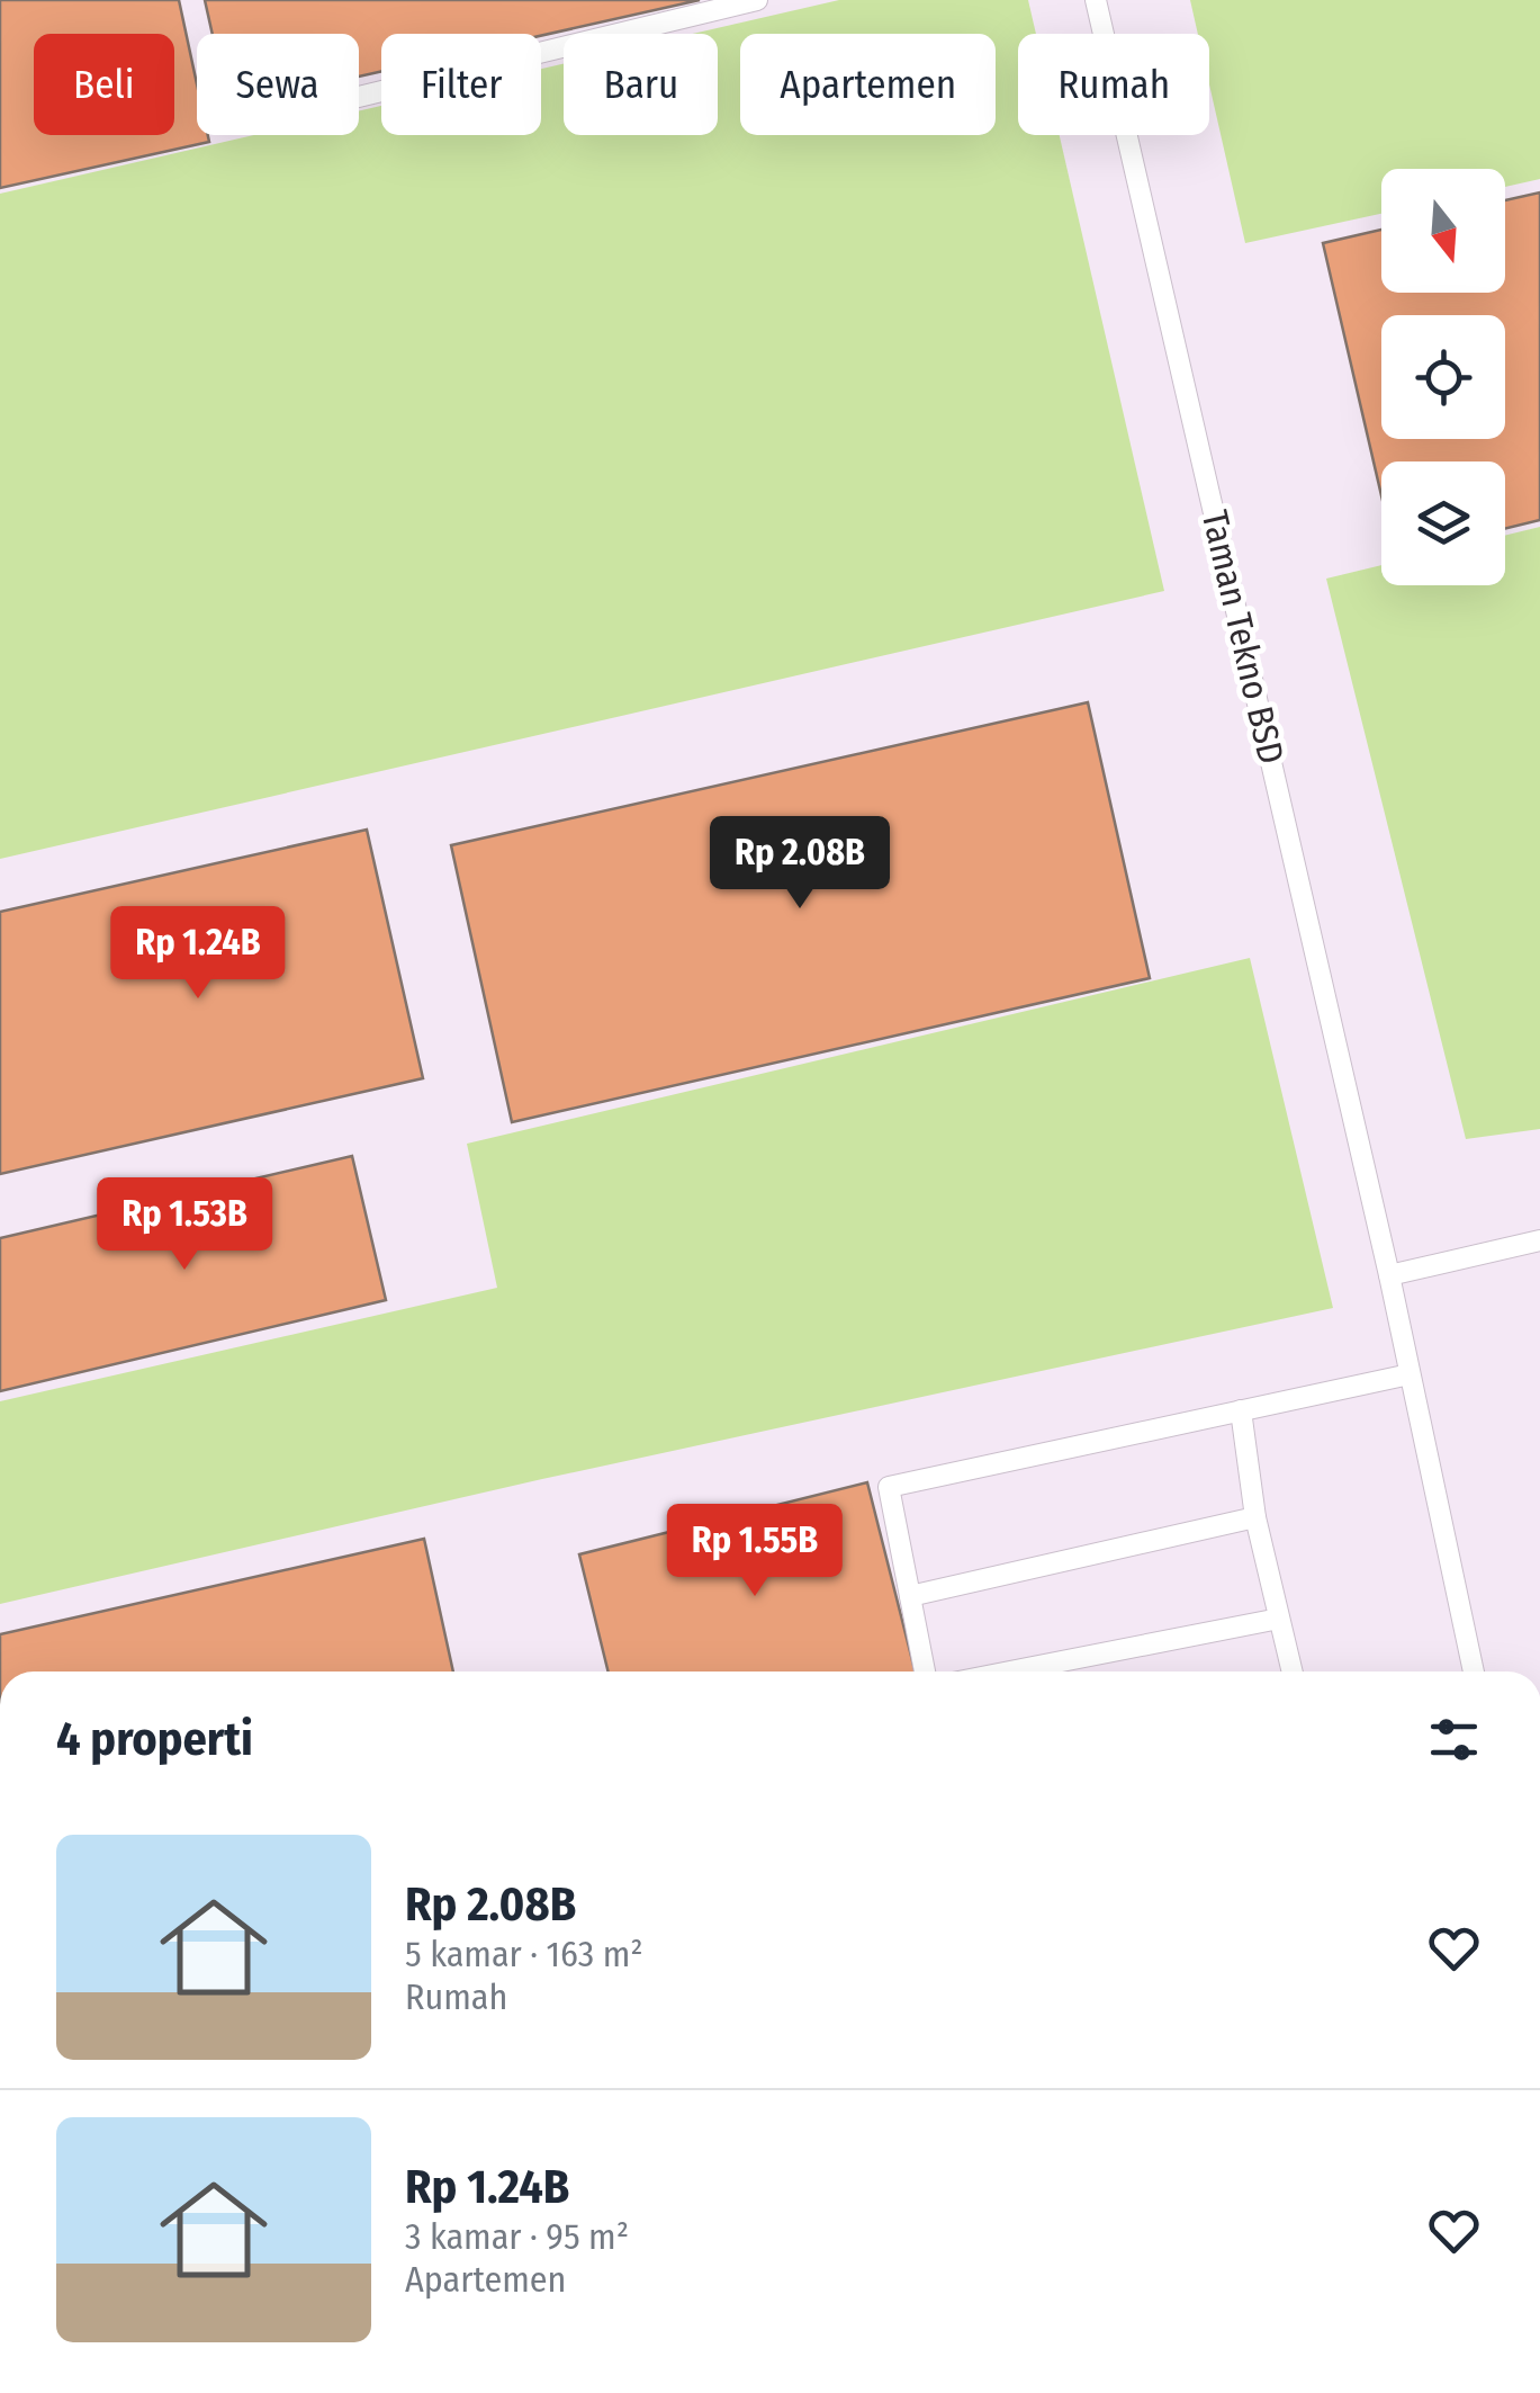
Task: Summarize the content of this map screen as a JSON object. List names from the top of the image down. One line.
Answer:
{"streets":{"lane":["Taman Tekno BSD"]},"north":"bottom","page":{"chip":["Beli","Sewa","Filter","Baru","Apartemen","Rumah"],"price":["Rp 2.08B","Rp 1.24B","Rp 1.53B","Rp 1.55B"],"heading":"4 properti","list":[{"name":"Rp 2.08B","note":"5 kamar · 163 m² · Rumah"},{"name":"Rp 1.24B","note":"3 kamar · 95 m² · Apartemen"}]}}
